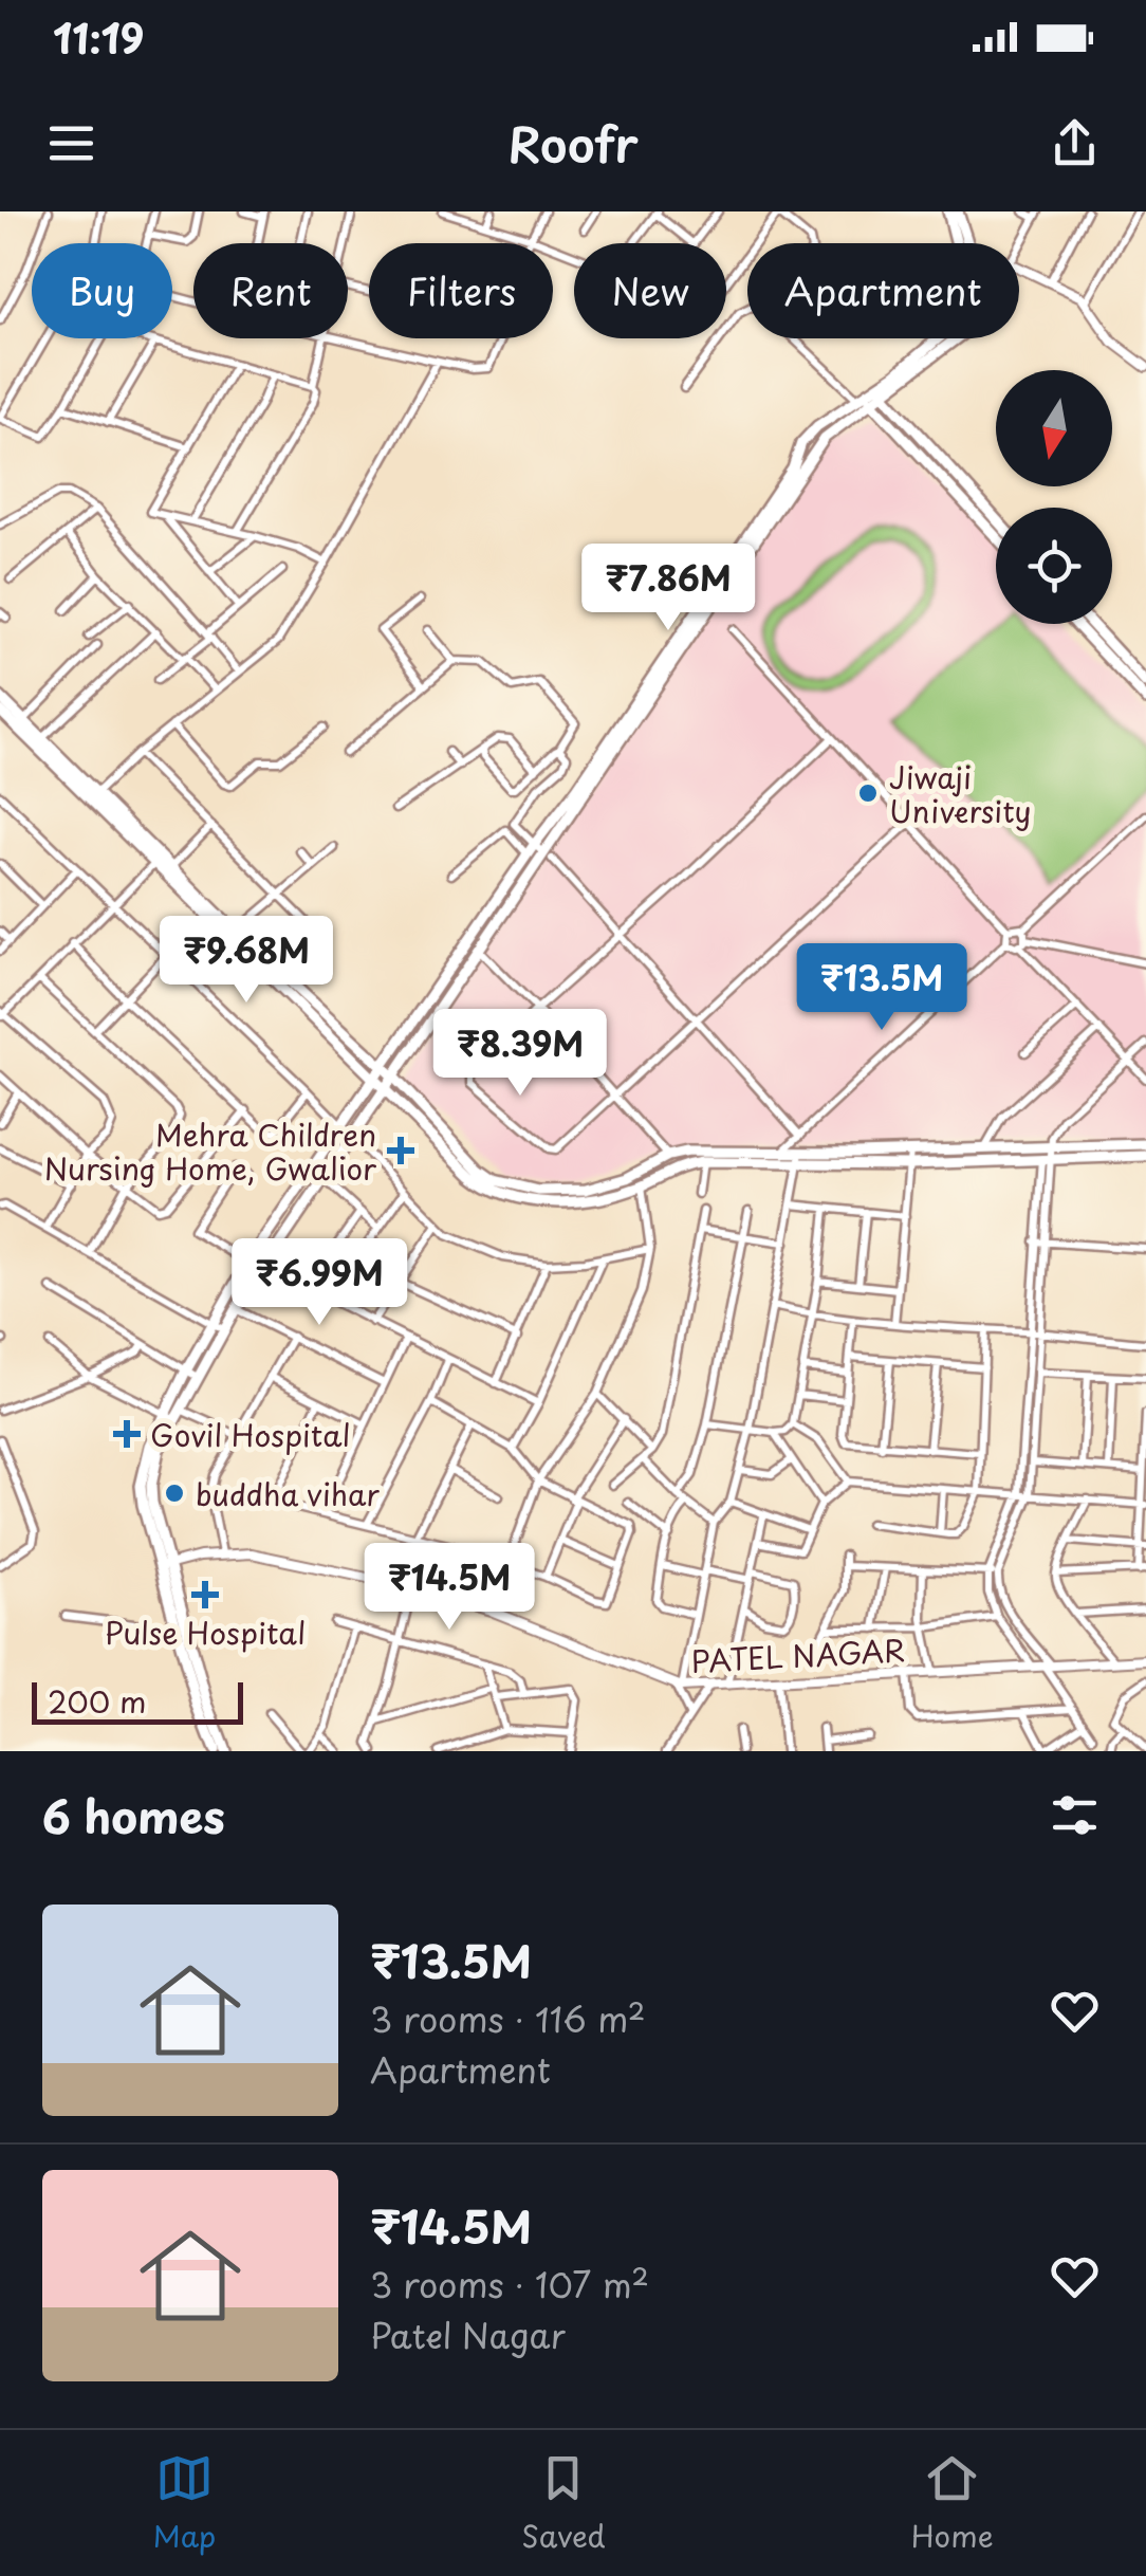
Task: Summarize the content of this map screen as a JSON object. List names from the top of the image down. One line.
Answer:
{"streets":{"street":["PATEL NAGAR"]},"places":{"other":["Jiwaji University","buddha vihar"],"health":["Mehra Children Nursing Home, Gwalior","Govil Hospital","Pulse Hospital"]},"scale_bar":"200 m","north":"bottom","page":{"status":"11:19","header":"Roofr","chip":["Buy","Rent","Filters","New","Apartment"],"price":["₹7.86M","₹9.68M","₹13.5M","₹8.39M","₹6.99M","₹14.5M"],"scale":"200 m","heading":"6 homes","list":[{"name":"₹13.5M","note":"3 rooms · 116 m² · Apartment"},{"name":"₹14.5M","note":"3 rooms · 107 m² · Patel Nagar"}],"tabs":["Map","Saved","Home"]}}
